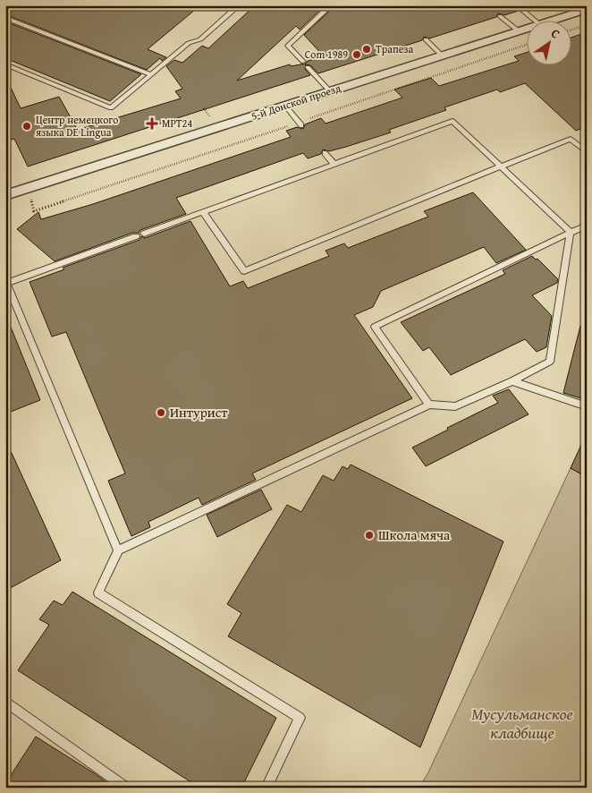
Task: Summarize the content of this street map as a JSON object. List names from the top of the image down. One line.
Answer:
{"streets":{"street":["5-й Донской проезд"]},"parks":["Мусульманское кладбище"],"places":{"other":["Трапеза","Com 1989","Центр немецкого языка DE Lingua","Интурист","Школа мяча"],"health":["МРТ24"]},"north":"top right"}
